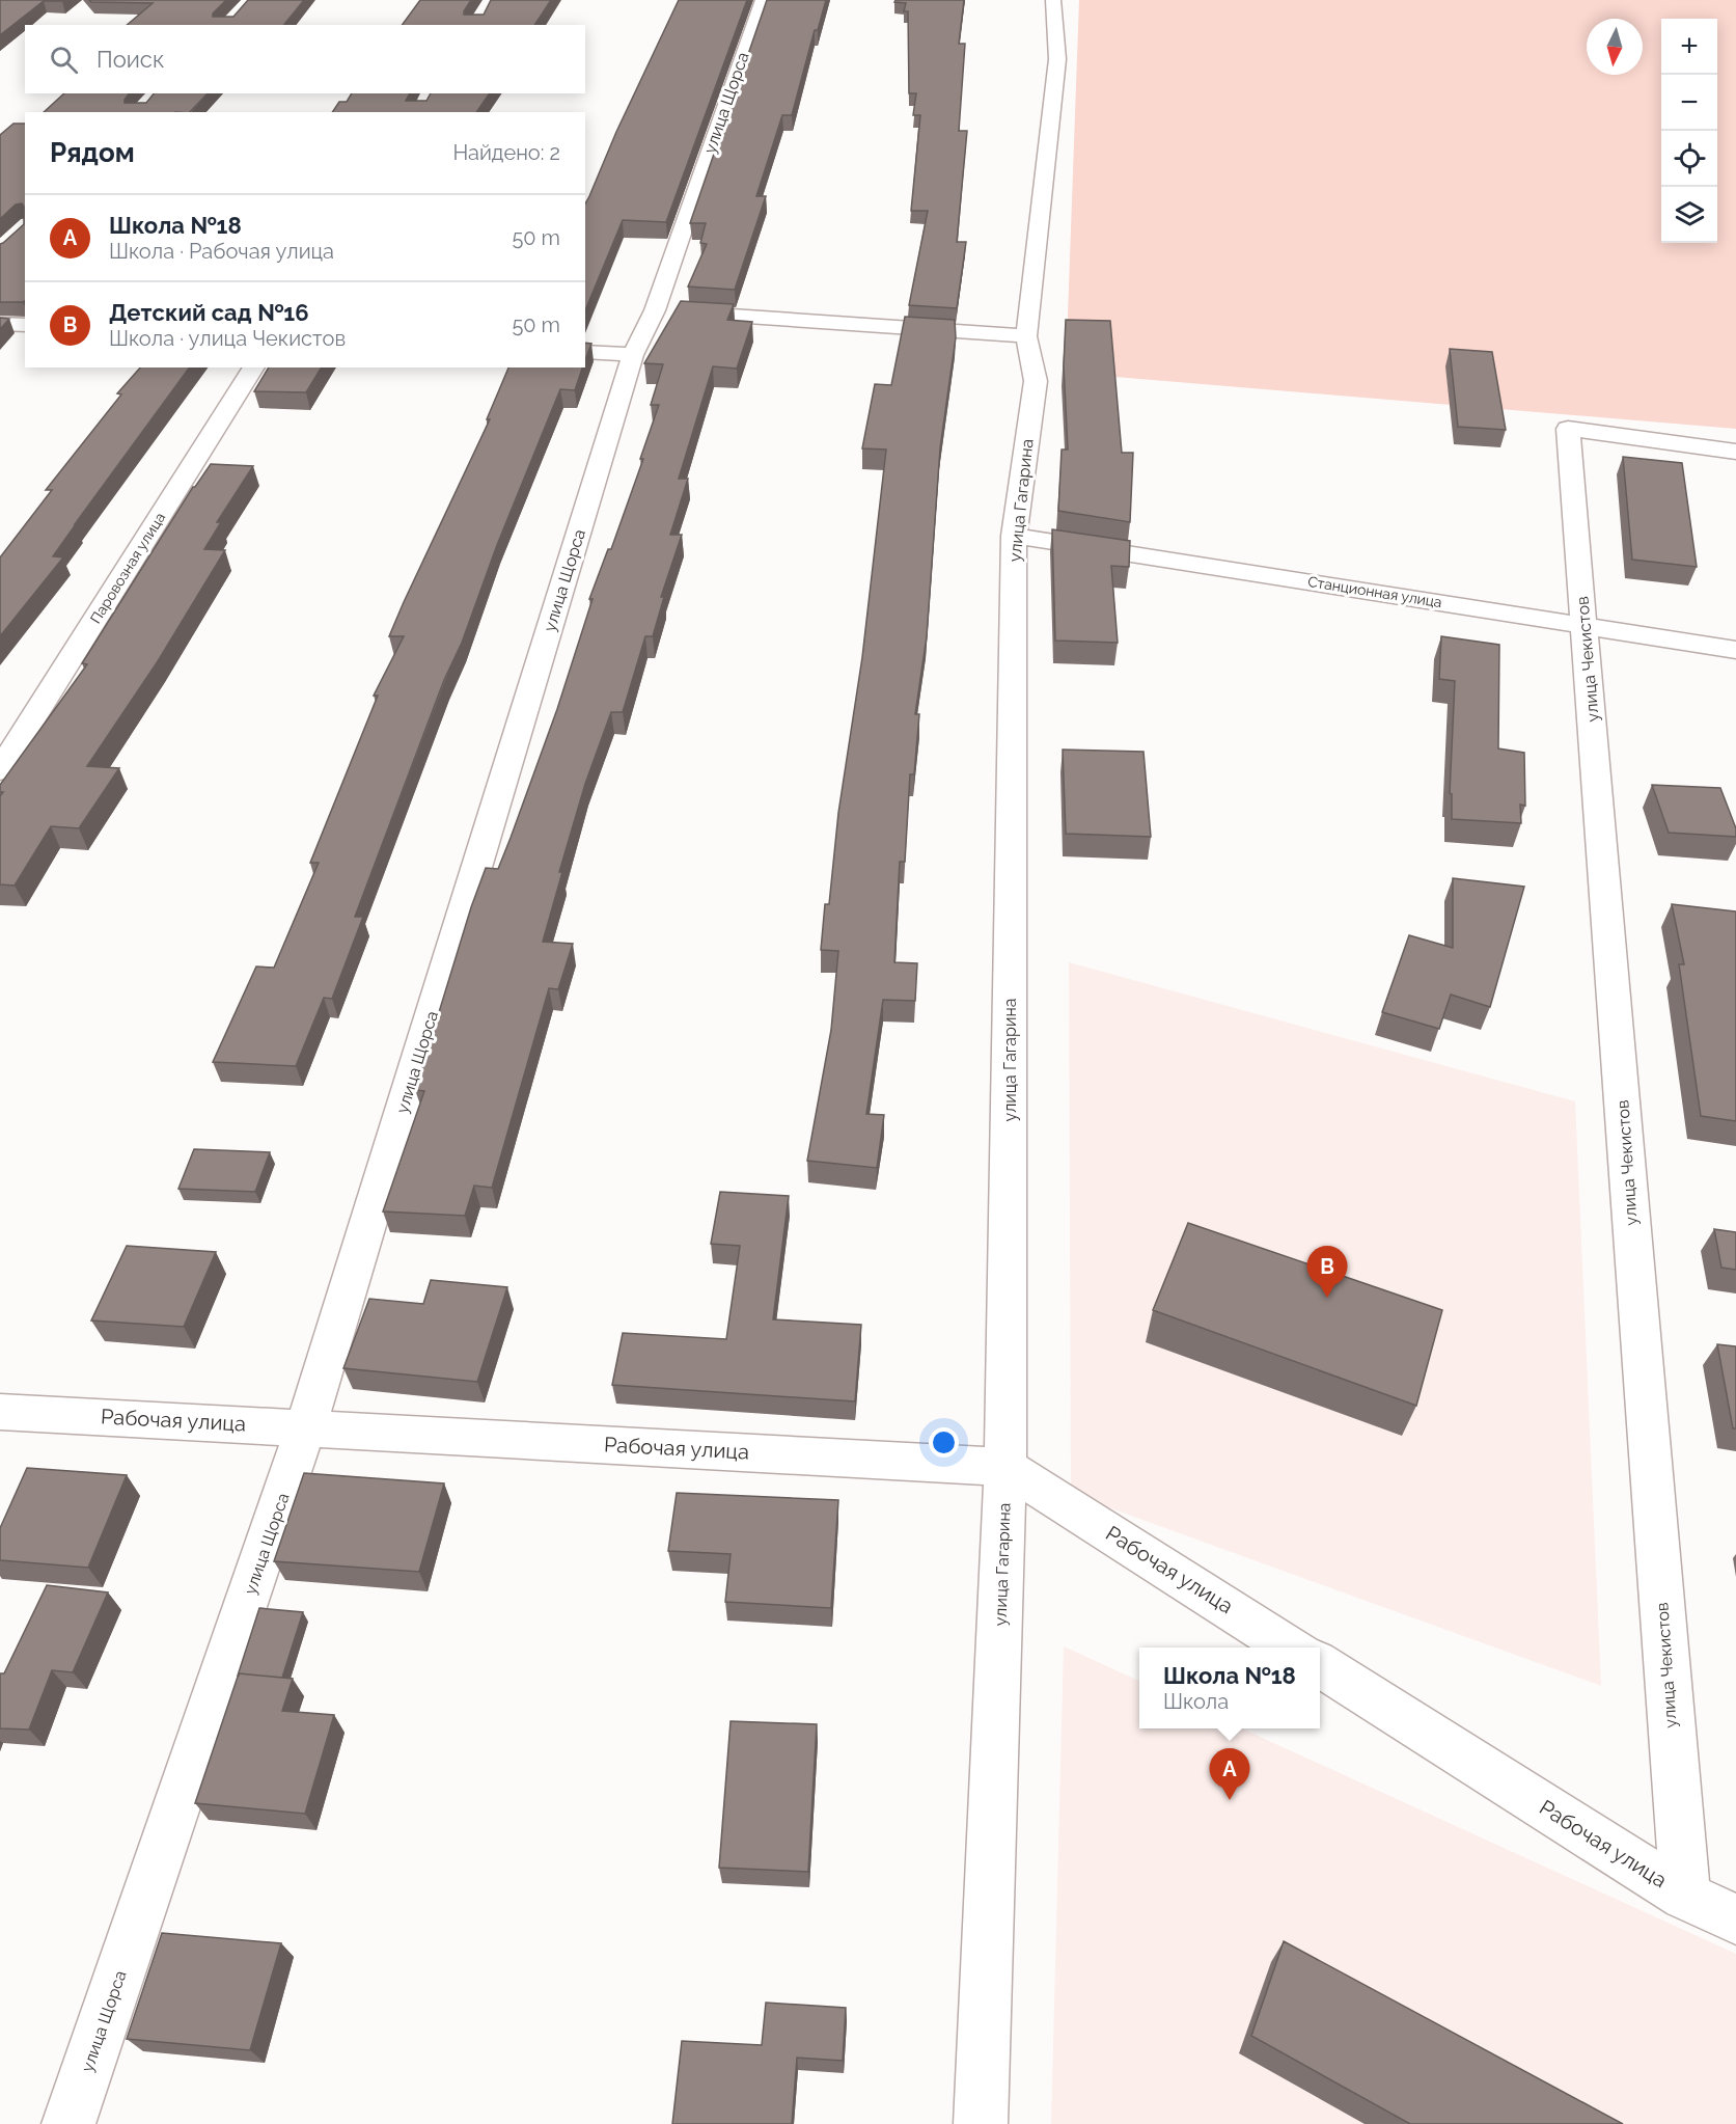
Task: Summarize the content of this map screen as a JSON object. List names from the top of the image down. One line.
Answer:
{"streets":{"street":["улица Щорса","улица Гагарина","Паровозная улица","Станционная улица","улица Чекистов","Рабочая улица"]},"crossings":[["улица Щорса","Рабочая улица"],["улица Гагарина","Станционная улица"],["улица Гагарина","Рабочая улица"],["Станционная улица","улица Чекистов"],["улица Чекистов","Рабочая улица"]],"north":"bottom","page":{"map_buttons":["+","−"],"search":"Поиск","heading":["Рядом","Найдено: 2"],"list":[{"mark":"A","name":"Школа №18","note":"Школа · Рабочая улица","value":"50 m"},{"mark":"B","name":"Детский сад №16","note":"Школа · улица Чекистов","value":"50 m"}],"pins":["B","A"],"popup":["Школа №18","Школа"]}}
